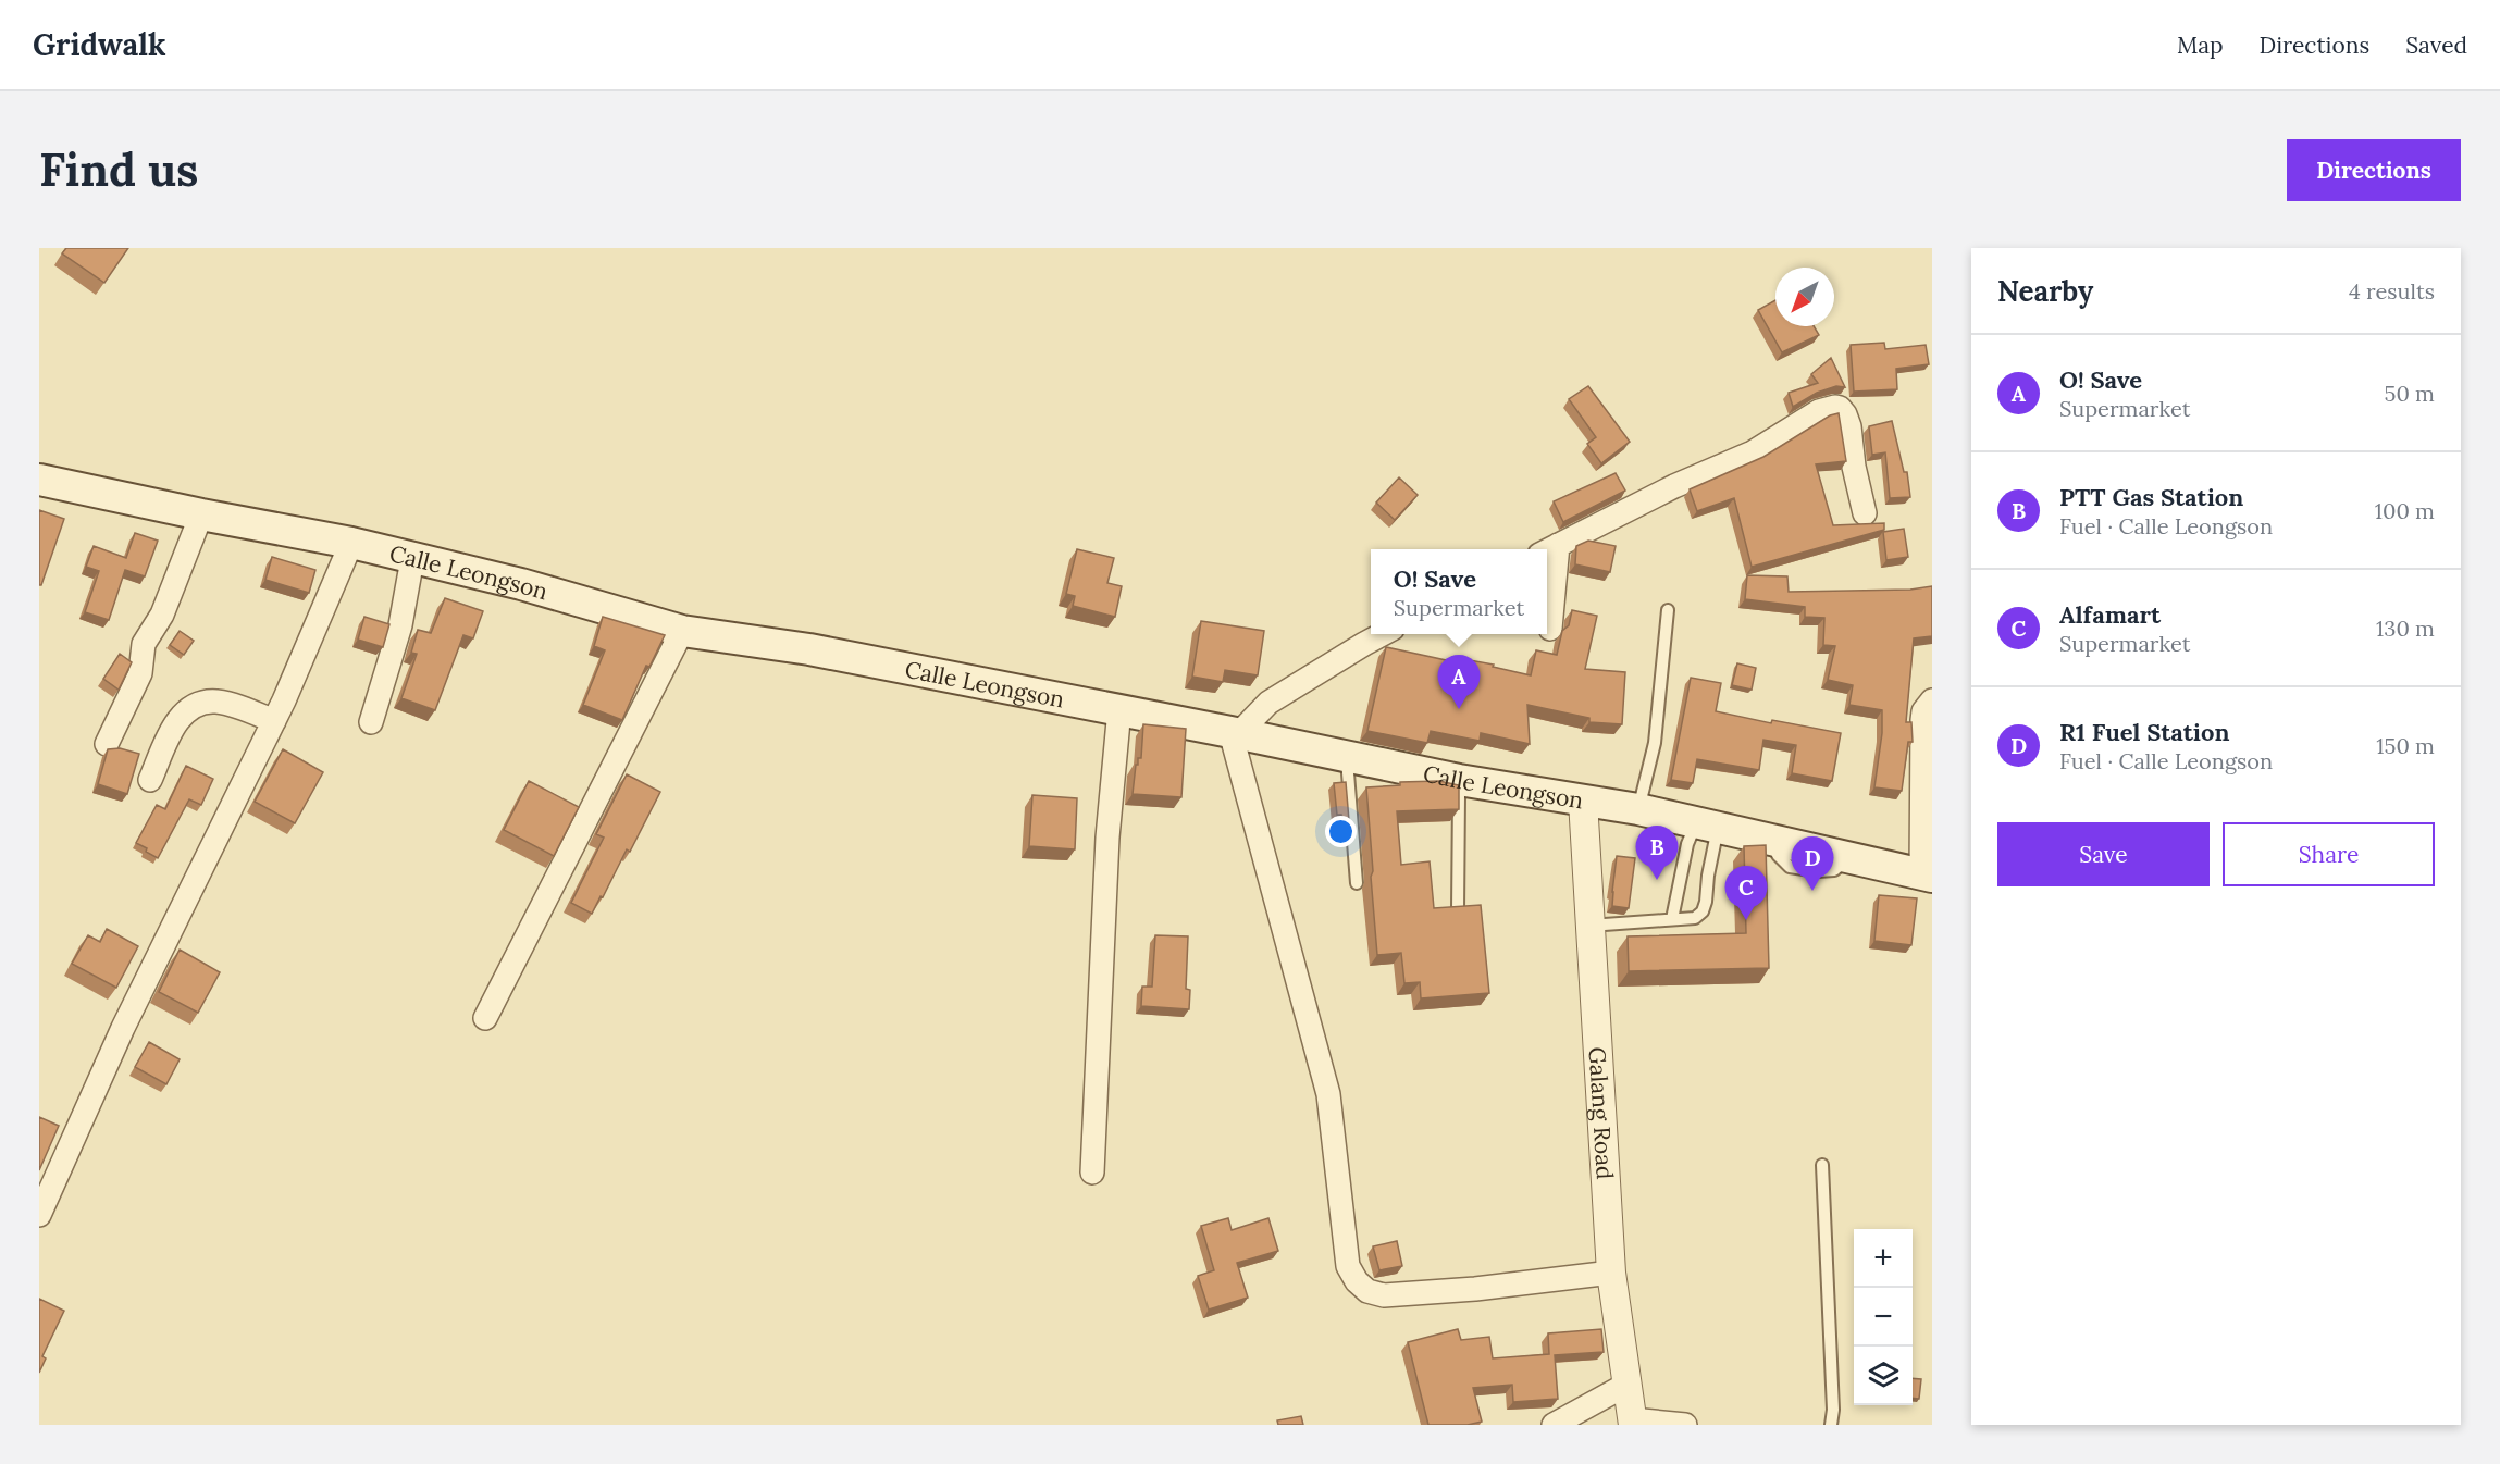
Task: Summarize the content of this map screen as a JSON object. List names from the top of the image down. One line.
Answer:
{"streets":{"main road":["Calle Leongson"],"street":["Galang Road"]},"crossings":[["Calle Leongson","Galang Road"]],"north":"bottom left","page":{"header":"Gridwalk","nav":["Map","Directions","Saved"],"buttons":["Directions",["Save","Share"]],"title":"Find us","heading":["Nearby","4 results"],"list":[{"mark":"A","name":"O! Save","note":"Supermarket","value":"50 m"},{"mark":"B","name":"PTT Gas Station","note":"Fuel · Calle Leongson","value":"100 m"},{"mark":"C","name":"Alfamart","note":"Supermarket","value":"130 m"},{"mark":"D","name":"R1 Fuel Station","note":"Fuel · Calle Leongson","value":"150 m"}],"popup":["O! Save","Supermarket"],"pins":["A","B","D","C"],"map_buttons":["+","−"]}}
